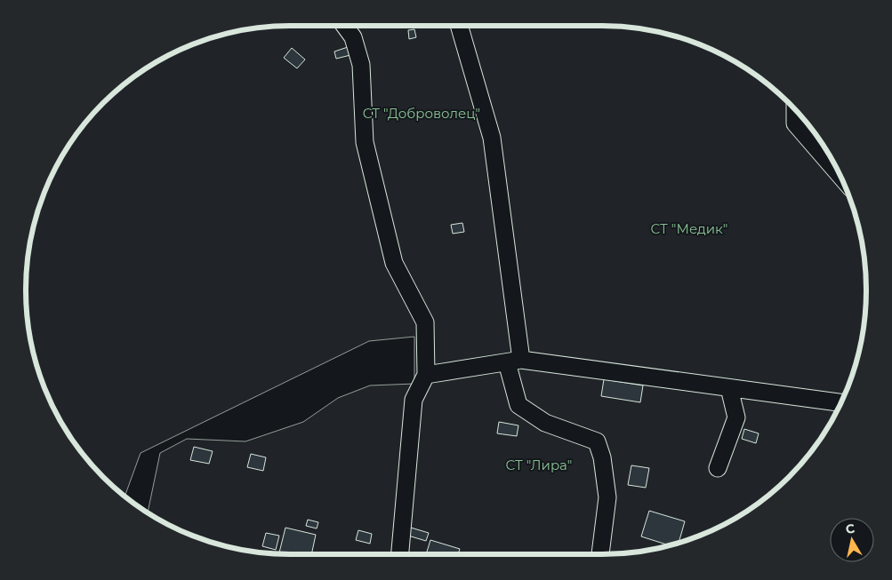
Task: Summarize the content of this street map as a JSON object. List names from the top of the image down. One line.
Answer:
{"parks":["СТ \"Доброволец\"","СТ \"Медик\"","СТ \"Лира\""],"north":"top"}
